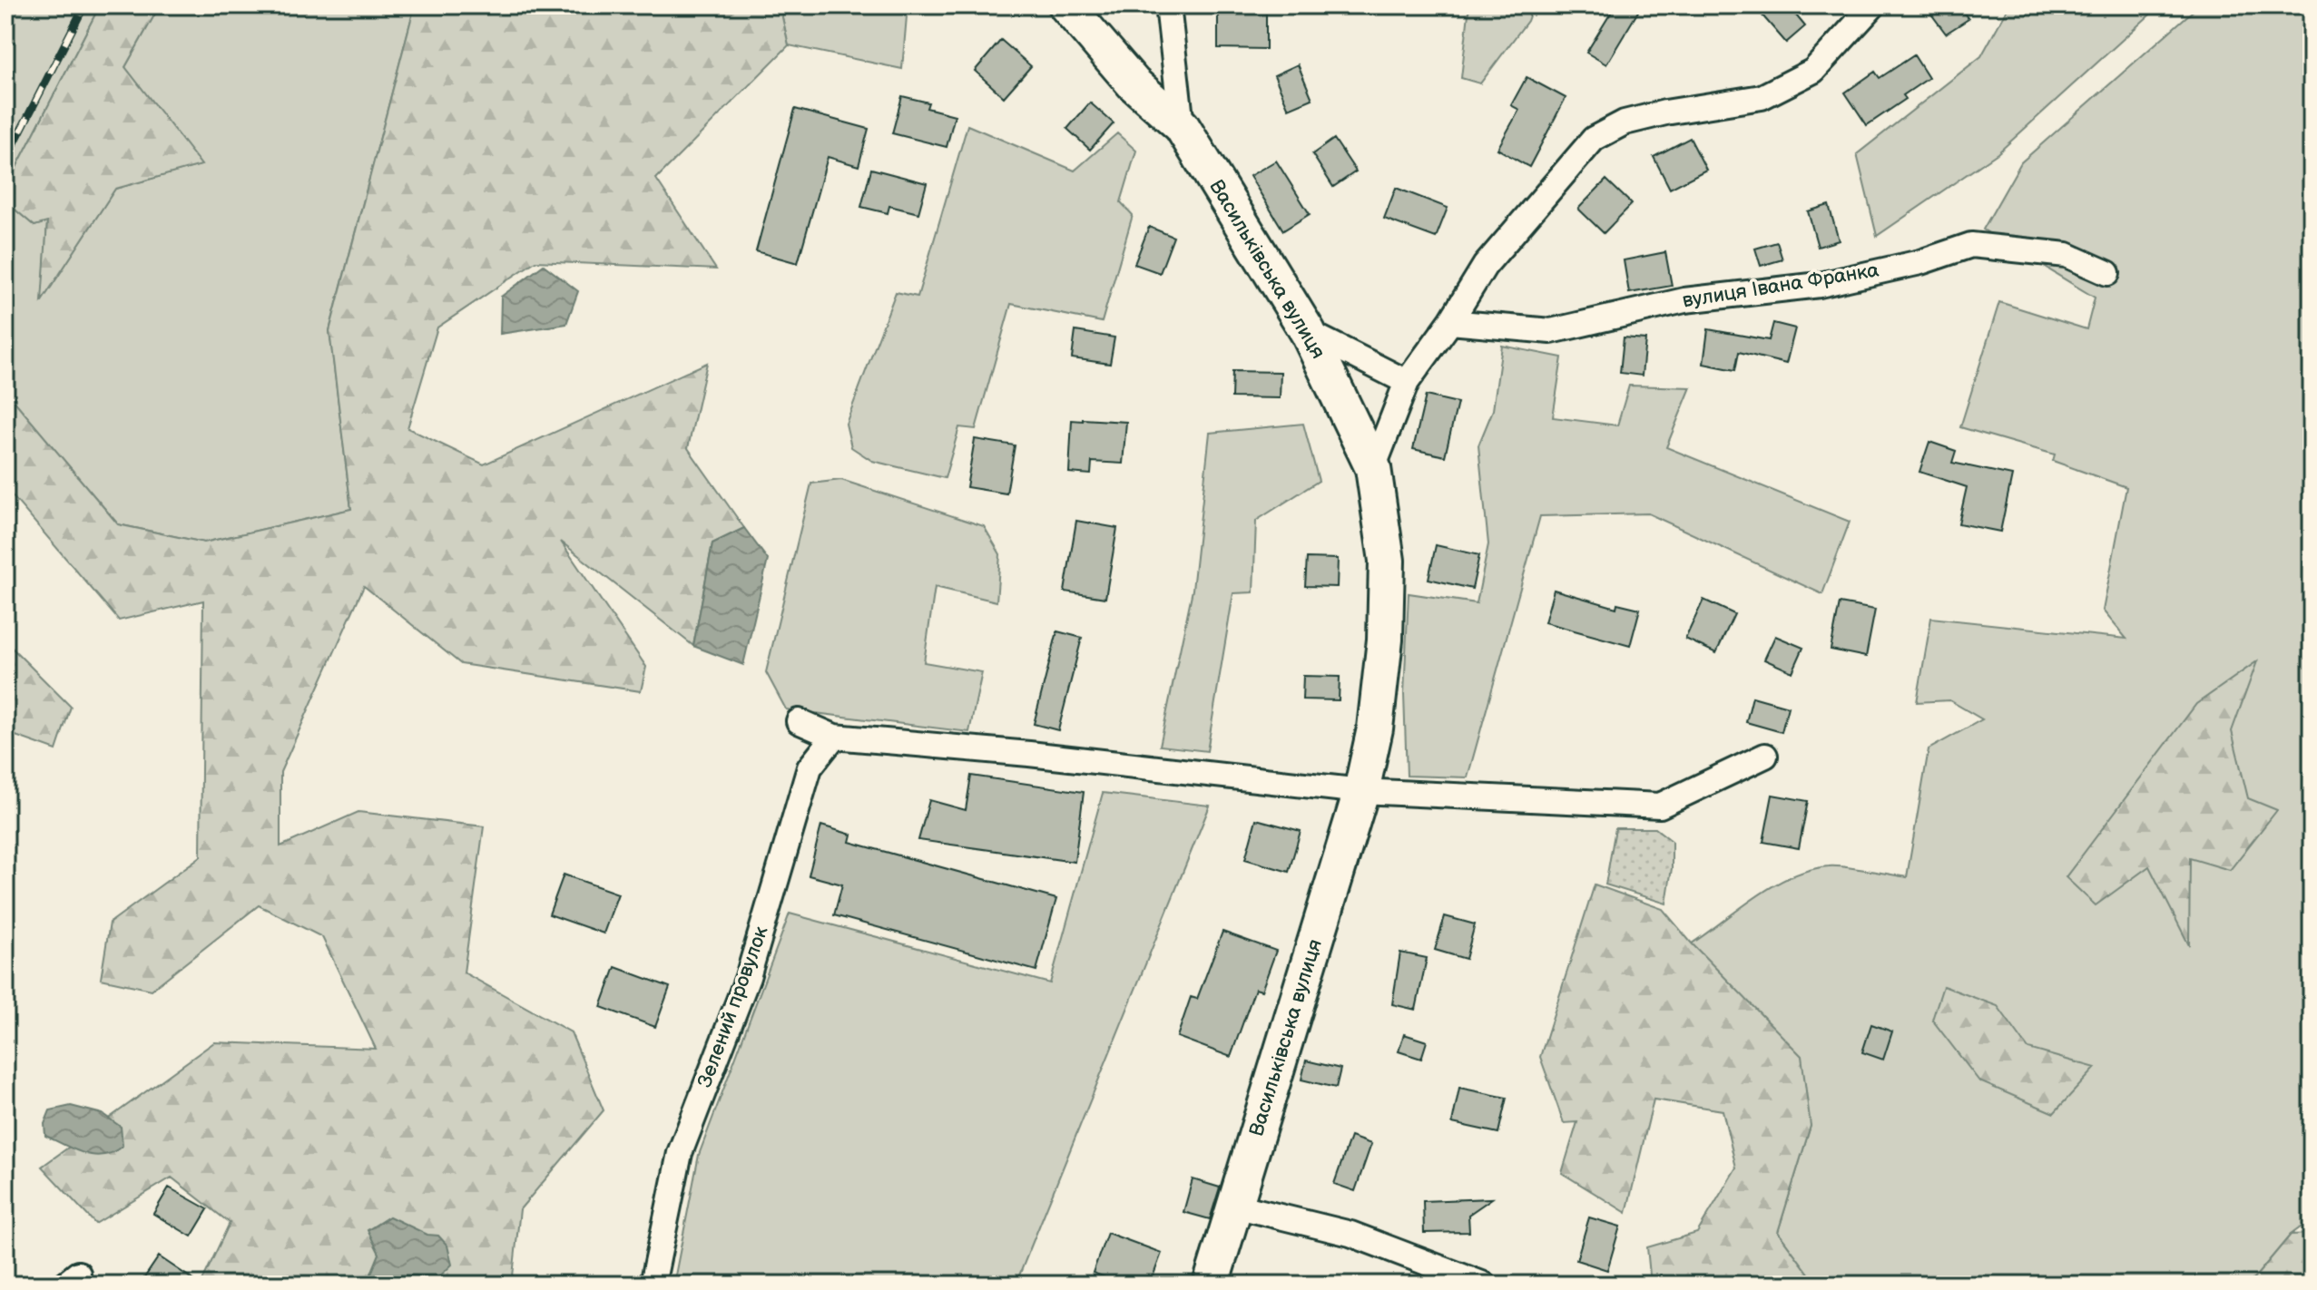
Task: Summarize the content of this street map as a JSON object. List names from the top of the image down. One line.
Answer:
{"streets":{"street":["Васильківська вулиця","вулиця Івана Франка","Зелений провулок"]}}
